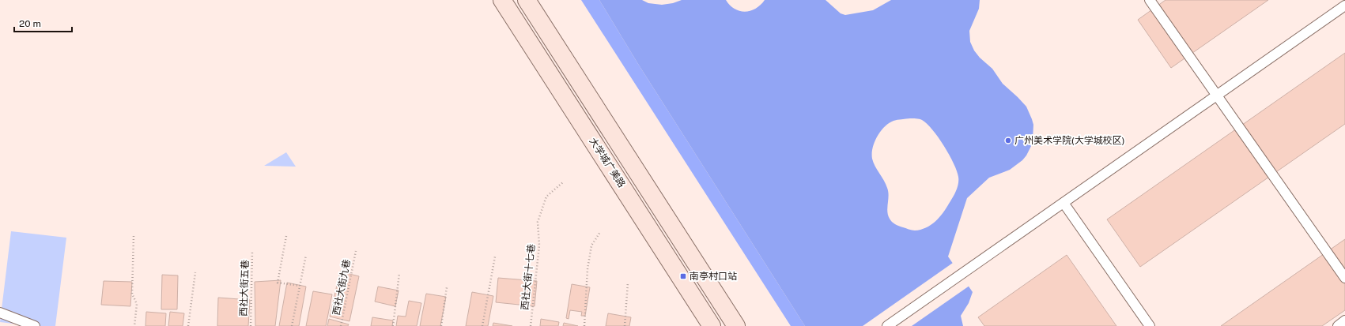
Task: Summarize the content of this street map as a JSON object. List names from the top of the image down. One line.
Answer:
{"streets":{"main road":["大学城广美路"],"path":["西社大街十七巷","西社大街九巷","西社大街五巷"]},"places":{"other":["广州美术学院(大学城校区)"],"transit":["南亭村口站"]},"scale_bar":"20 m"}
